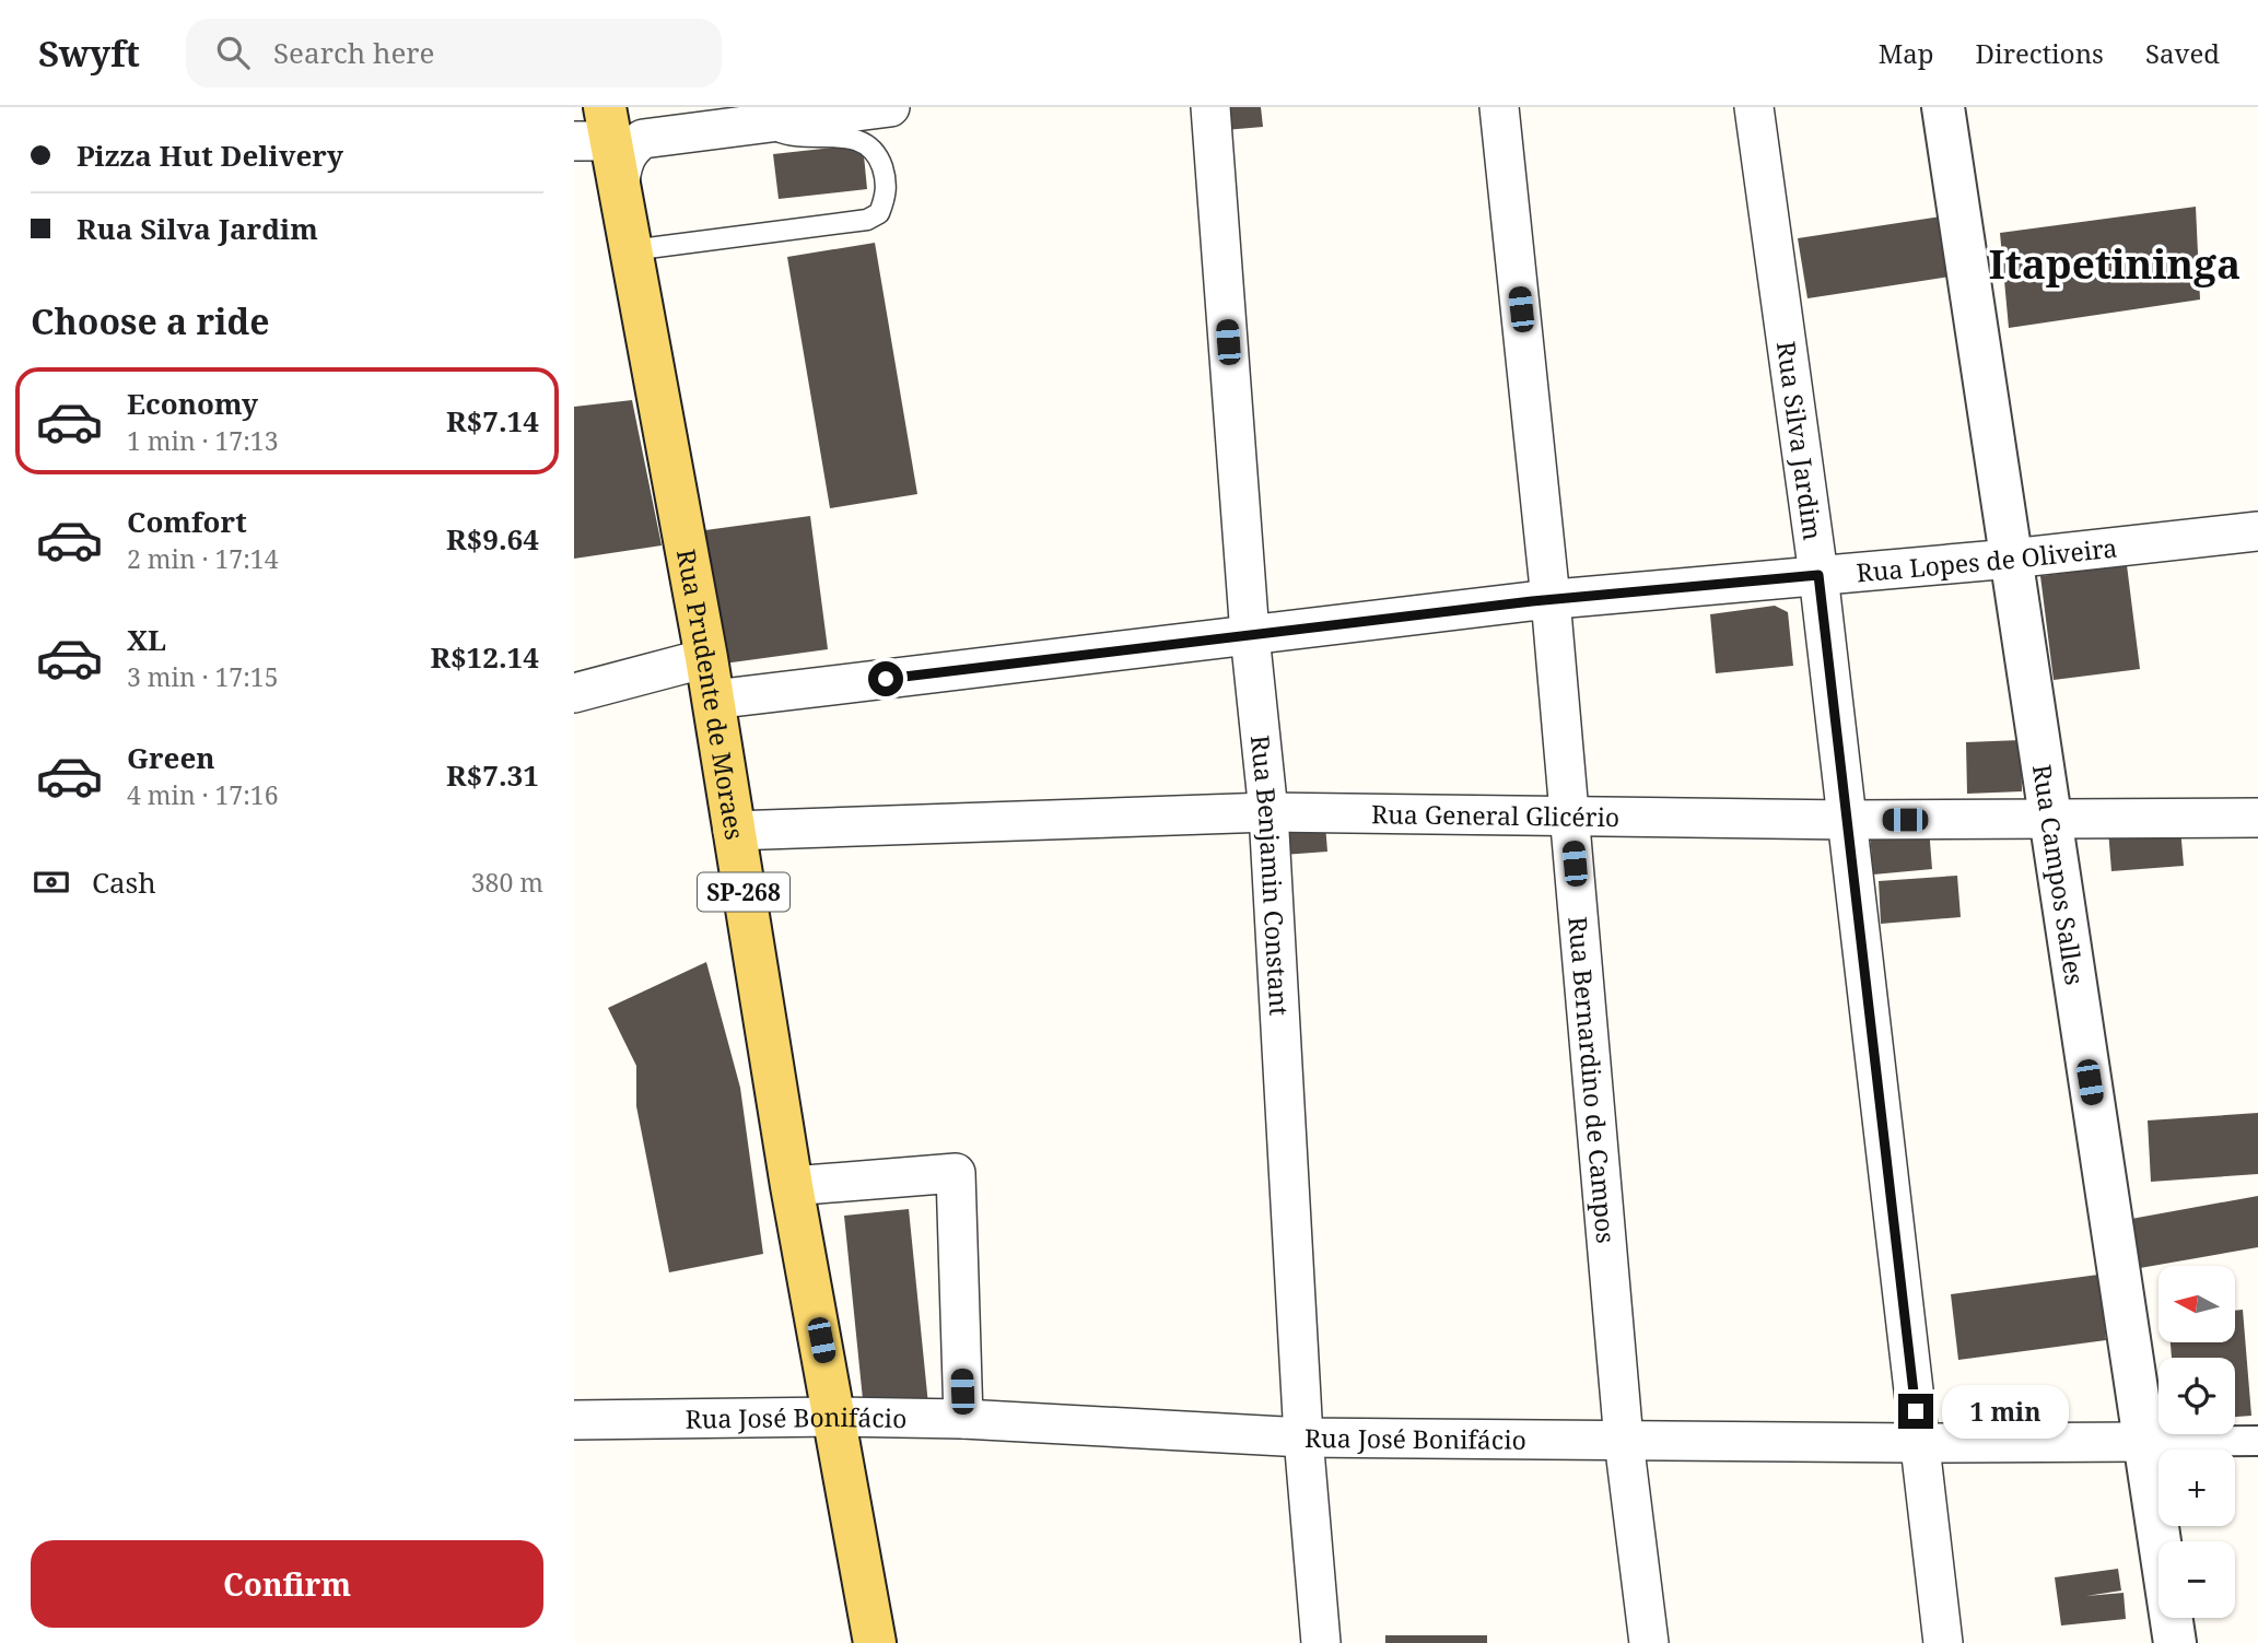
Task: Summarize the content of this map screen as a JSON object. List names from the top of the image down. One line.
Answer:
{"streets":{"main road":["Rua Prudente de Moraes","SP-268"],"street":["Rua Silva Jardim","Rua Lopes de Oliveira","Rua General Glicério","Rua Benjamin Constant","Rua Campos Salles","Rua Bernardino de Campos","Rua José Bonifácio"]},"crossings":[["Rua Silva Jardim","Rua Lopes de Oliveira"],["Rua Silva Jardim","Rua General Glicério"],["Rua Silva Jardim","Rua José Bonifácio"],["Rua Lopes de Oliveira","Rua Prudente de Moraes"],["Rua Lopes de Oliveira","Rua Benjamin Constant"],["Rua Lopes de Oliveira","Rua Campos Salles"],["Rua Lopes de Oliveira","Rua Bernardino de Campos"],["Rua Prudente de Moraes","Rua General Glicério"],["Rua Prudente de Moraes","Rua José Bonifácio"],["Rua General Glicério","Rua Benjamin Constant"],["Rua General Glicério","Rua Campos Salles"],["Rua General Glicério","Rua Bernardino de Campos"],["Rua Benjamin Constant","Rua José Bonifácio"],["Rua Campos Salles","Rua José Bonifácio"],["Rua Bernardino de Campos","Rua José Bonifácio"]],"districts":["Itapetininga"],"north":"left","page":{"header":"Swyft","search":"Search here","nav":["Map","Directions","Saved"],"banner":["Pizza Hut Delivery","Rua Silva Jardim"],"heading":"Choose a ride","list":[{"name":"Economy","note":"1 min · 17:13","value":"R$7.14"},{"name":"Comfort","note":"2 min · 17:14","value":"R$9.64"},{"name":"XL","note":"3 min · 17:15","value":"R$12.14"},{"name":"Green","note":"4 min · 17:16","value":"R$7.31"}],"pay":["Cash","380 m"],"map_buttons":["+","−"],"bubble":"1 min","buttons":"Confirm"}}
